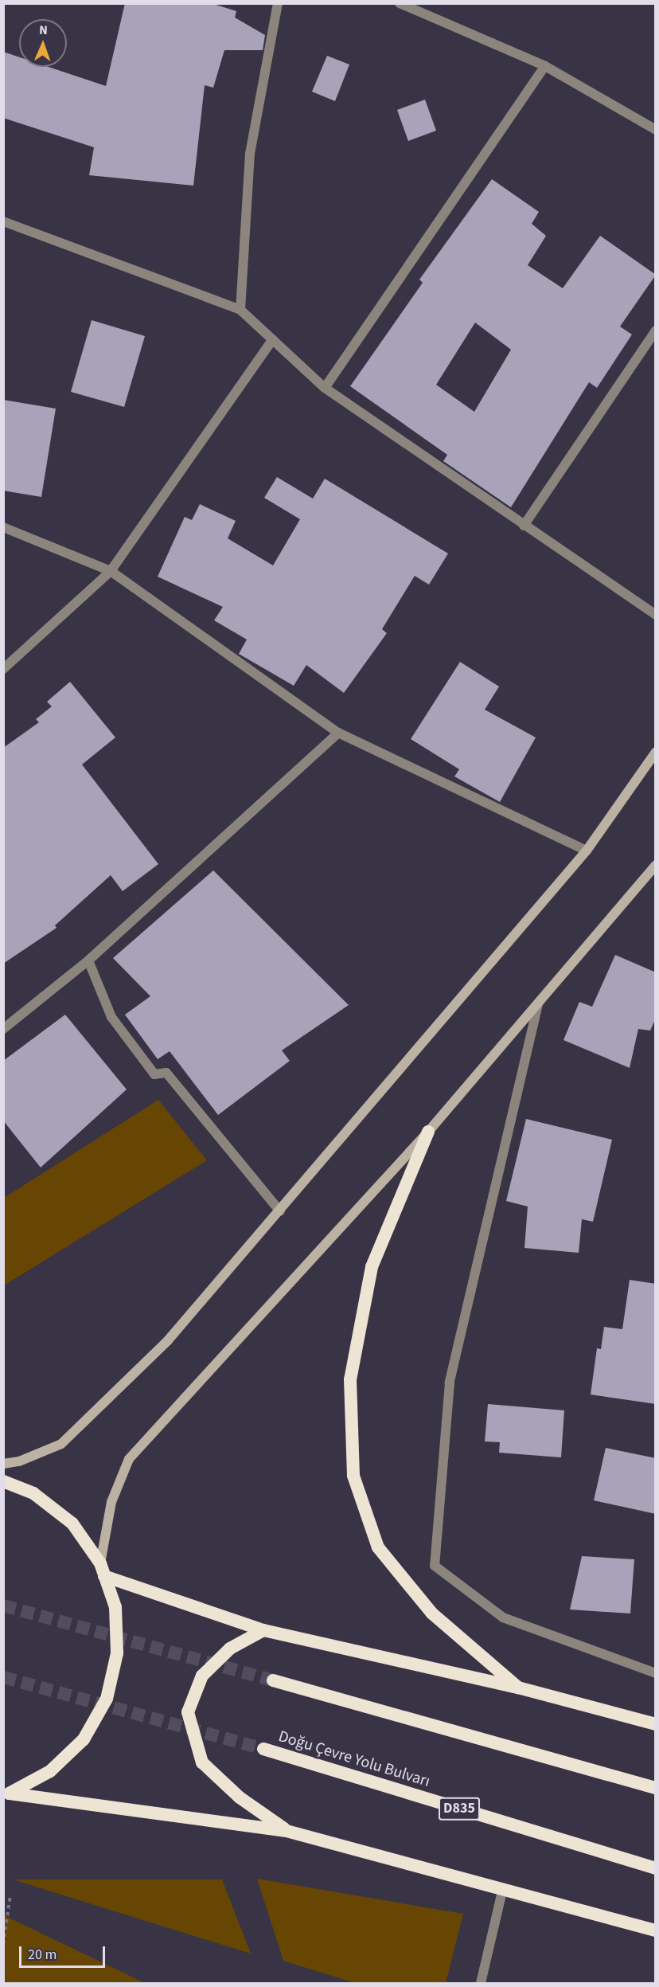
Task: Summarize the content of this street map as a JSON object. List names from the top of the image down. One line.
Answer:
{"streets":{"highway":["Doğu Çevre Yolu Bulvarı","D835"]},"scale_bar":"20 m","north":"top"}
